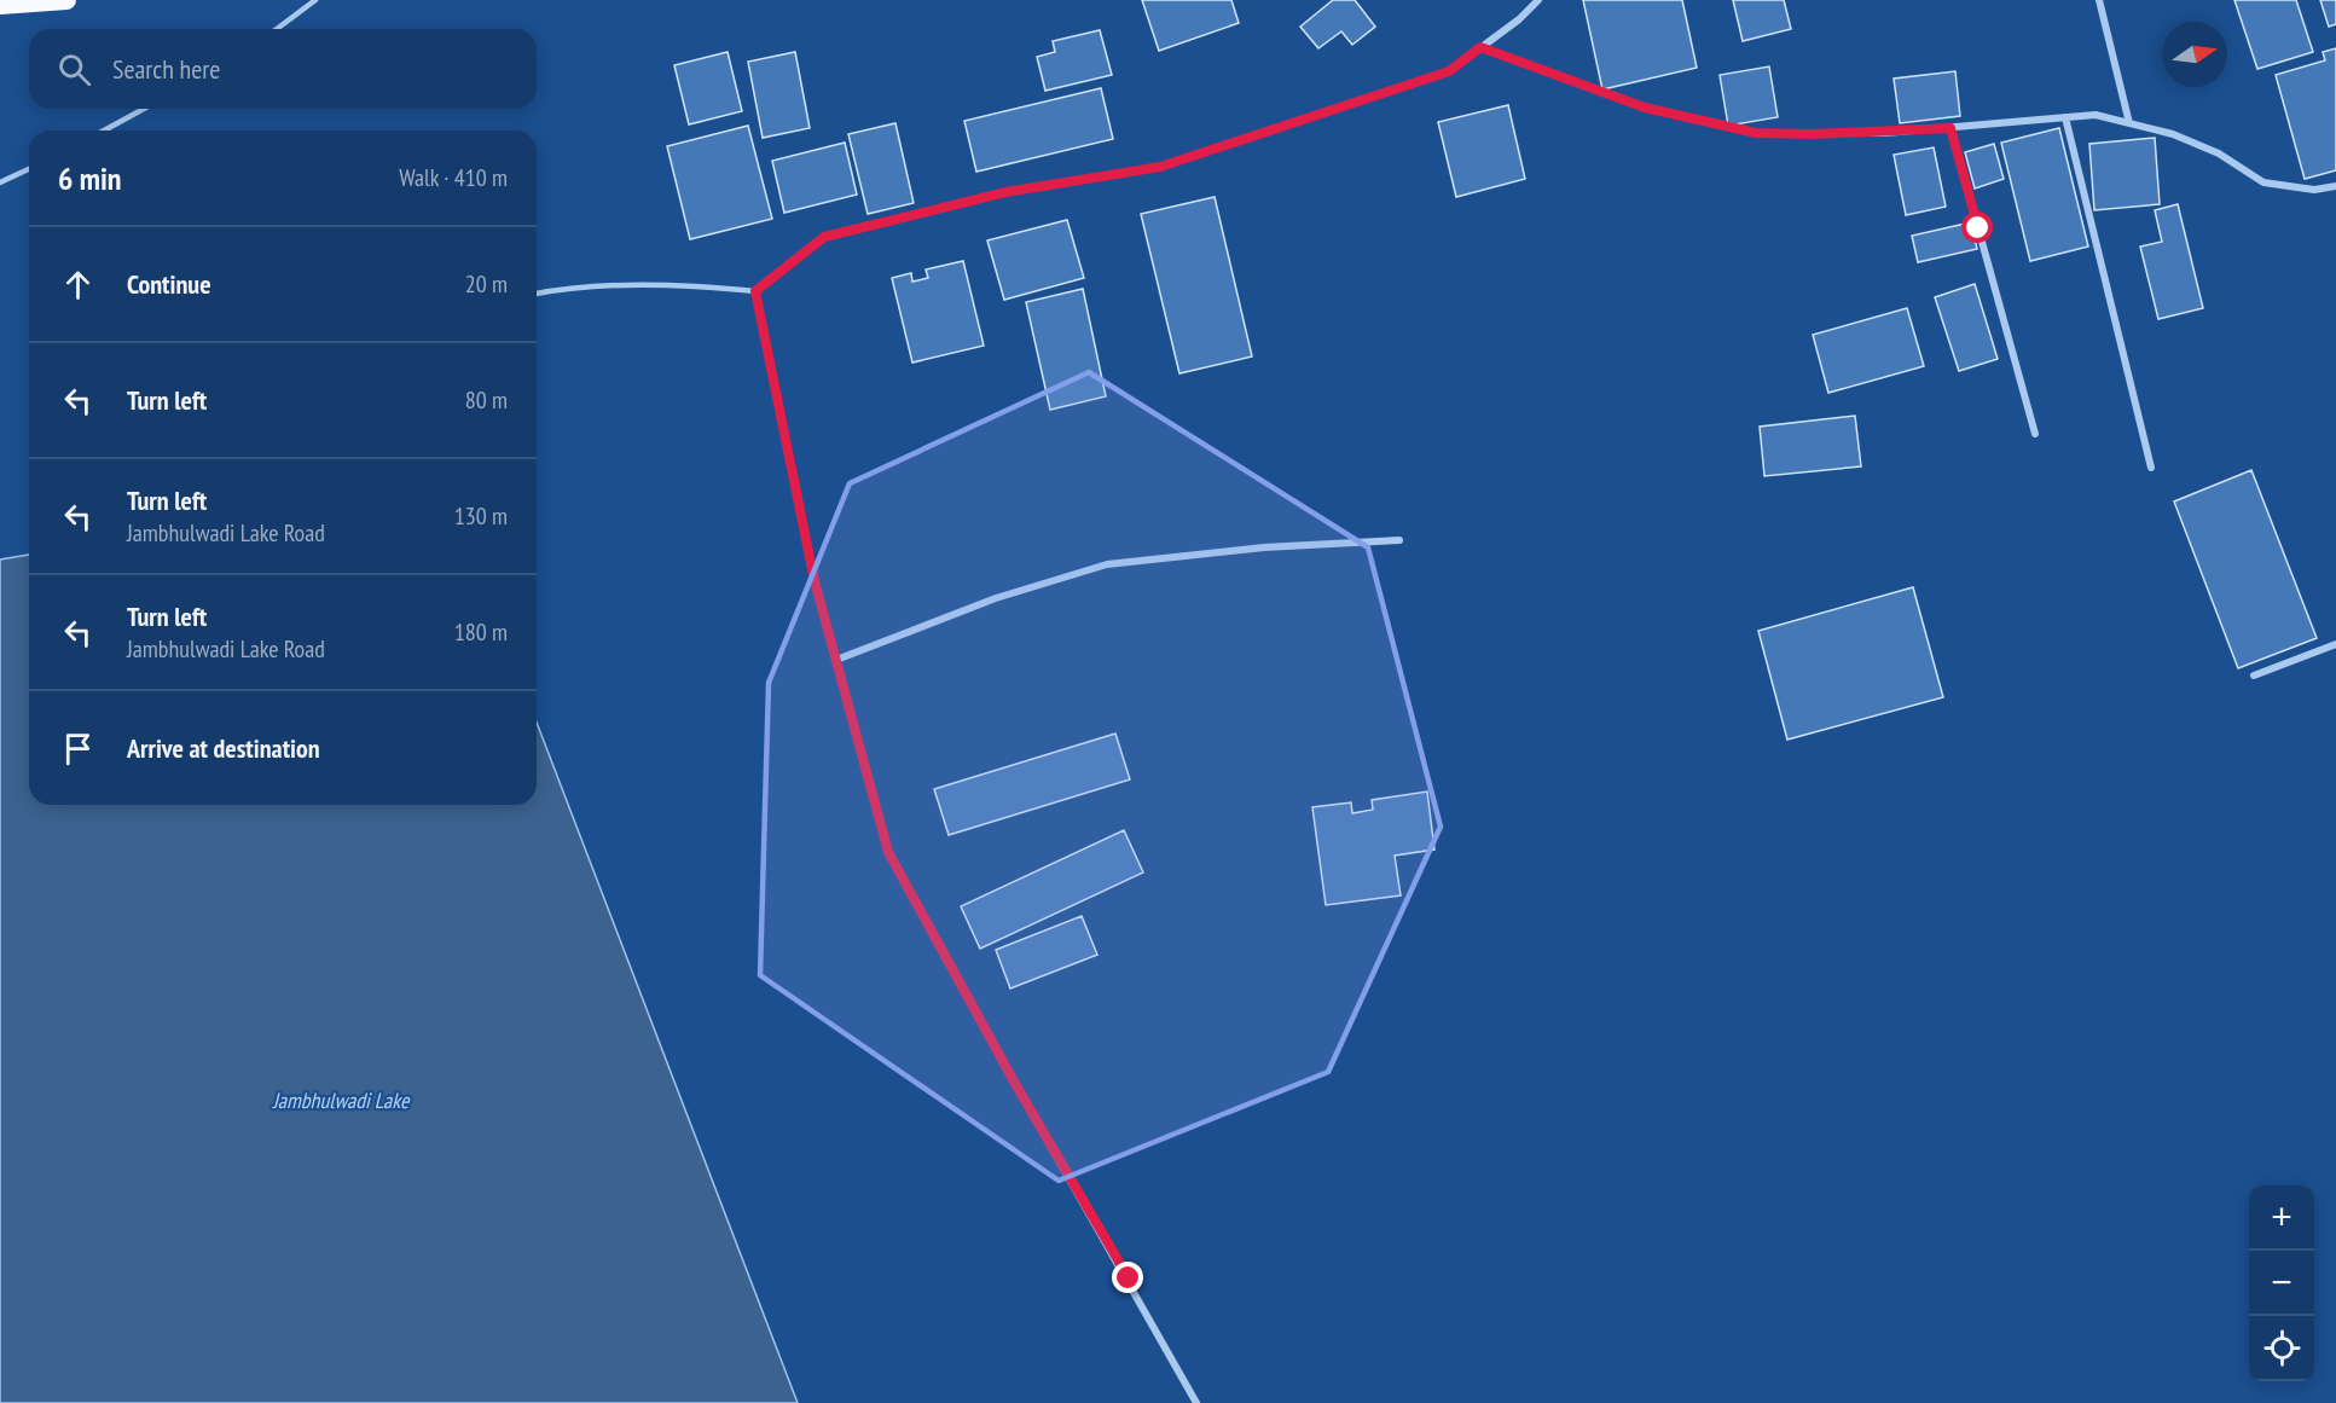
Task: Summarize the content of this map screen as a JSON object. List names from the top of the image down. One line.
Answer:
{"water":["Jambhulwadi Lake"],"north":"right","page":{"search":"Search here","heading":["6 min","Walk · 410 m"],"list":[["Continue","20 m"],["Turn left","80 m"],["Turn left","Jambhulwadi Lake Road","130 m"],["Turn left","Jambhulwadi Lake Road","180 m"],"Arrive at destination"],"map_buttons":["+","−"]}}
